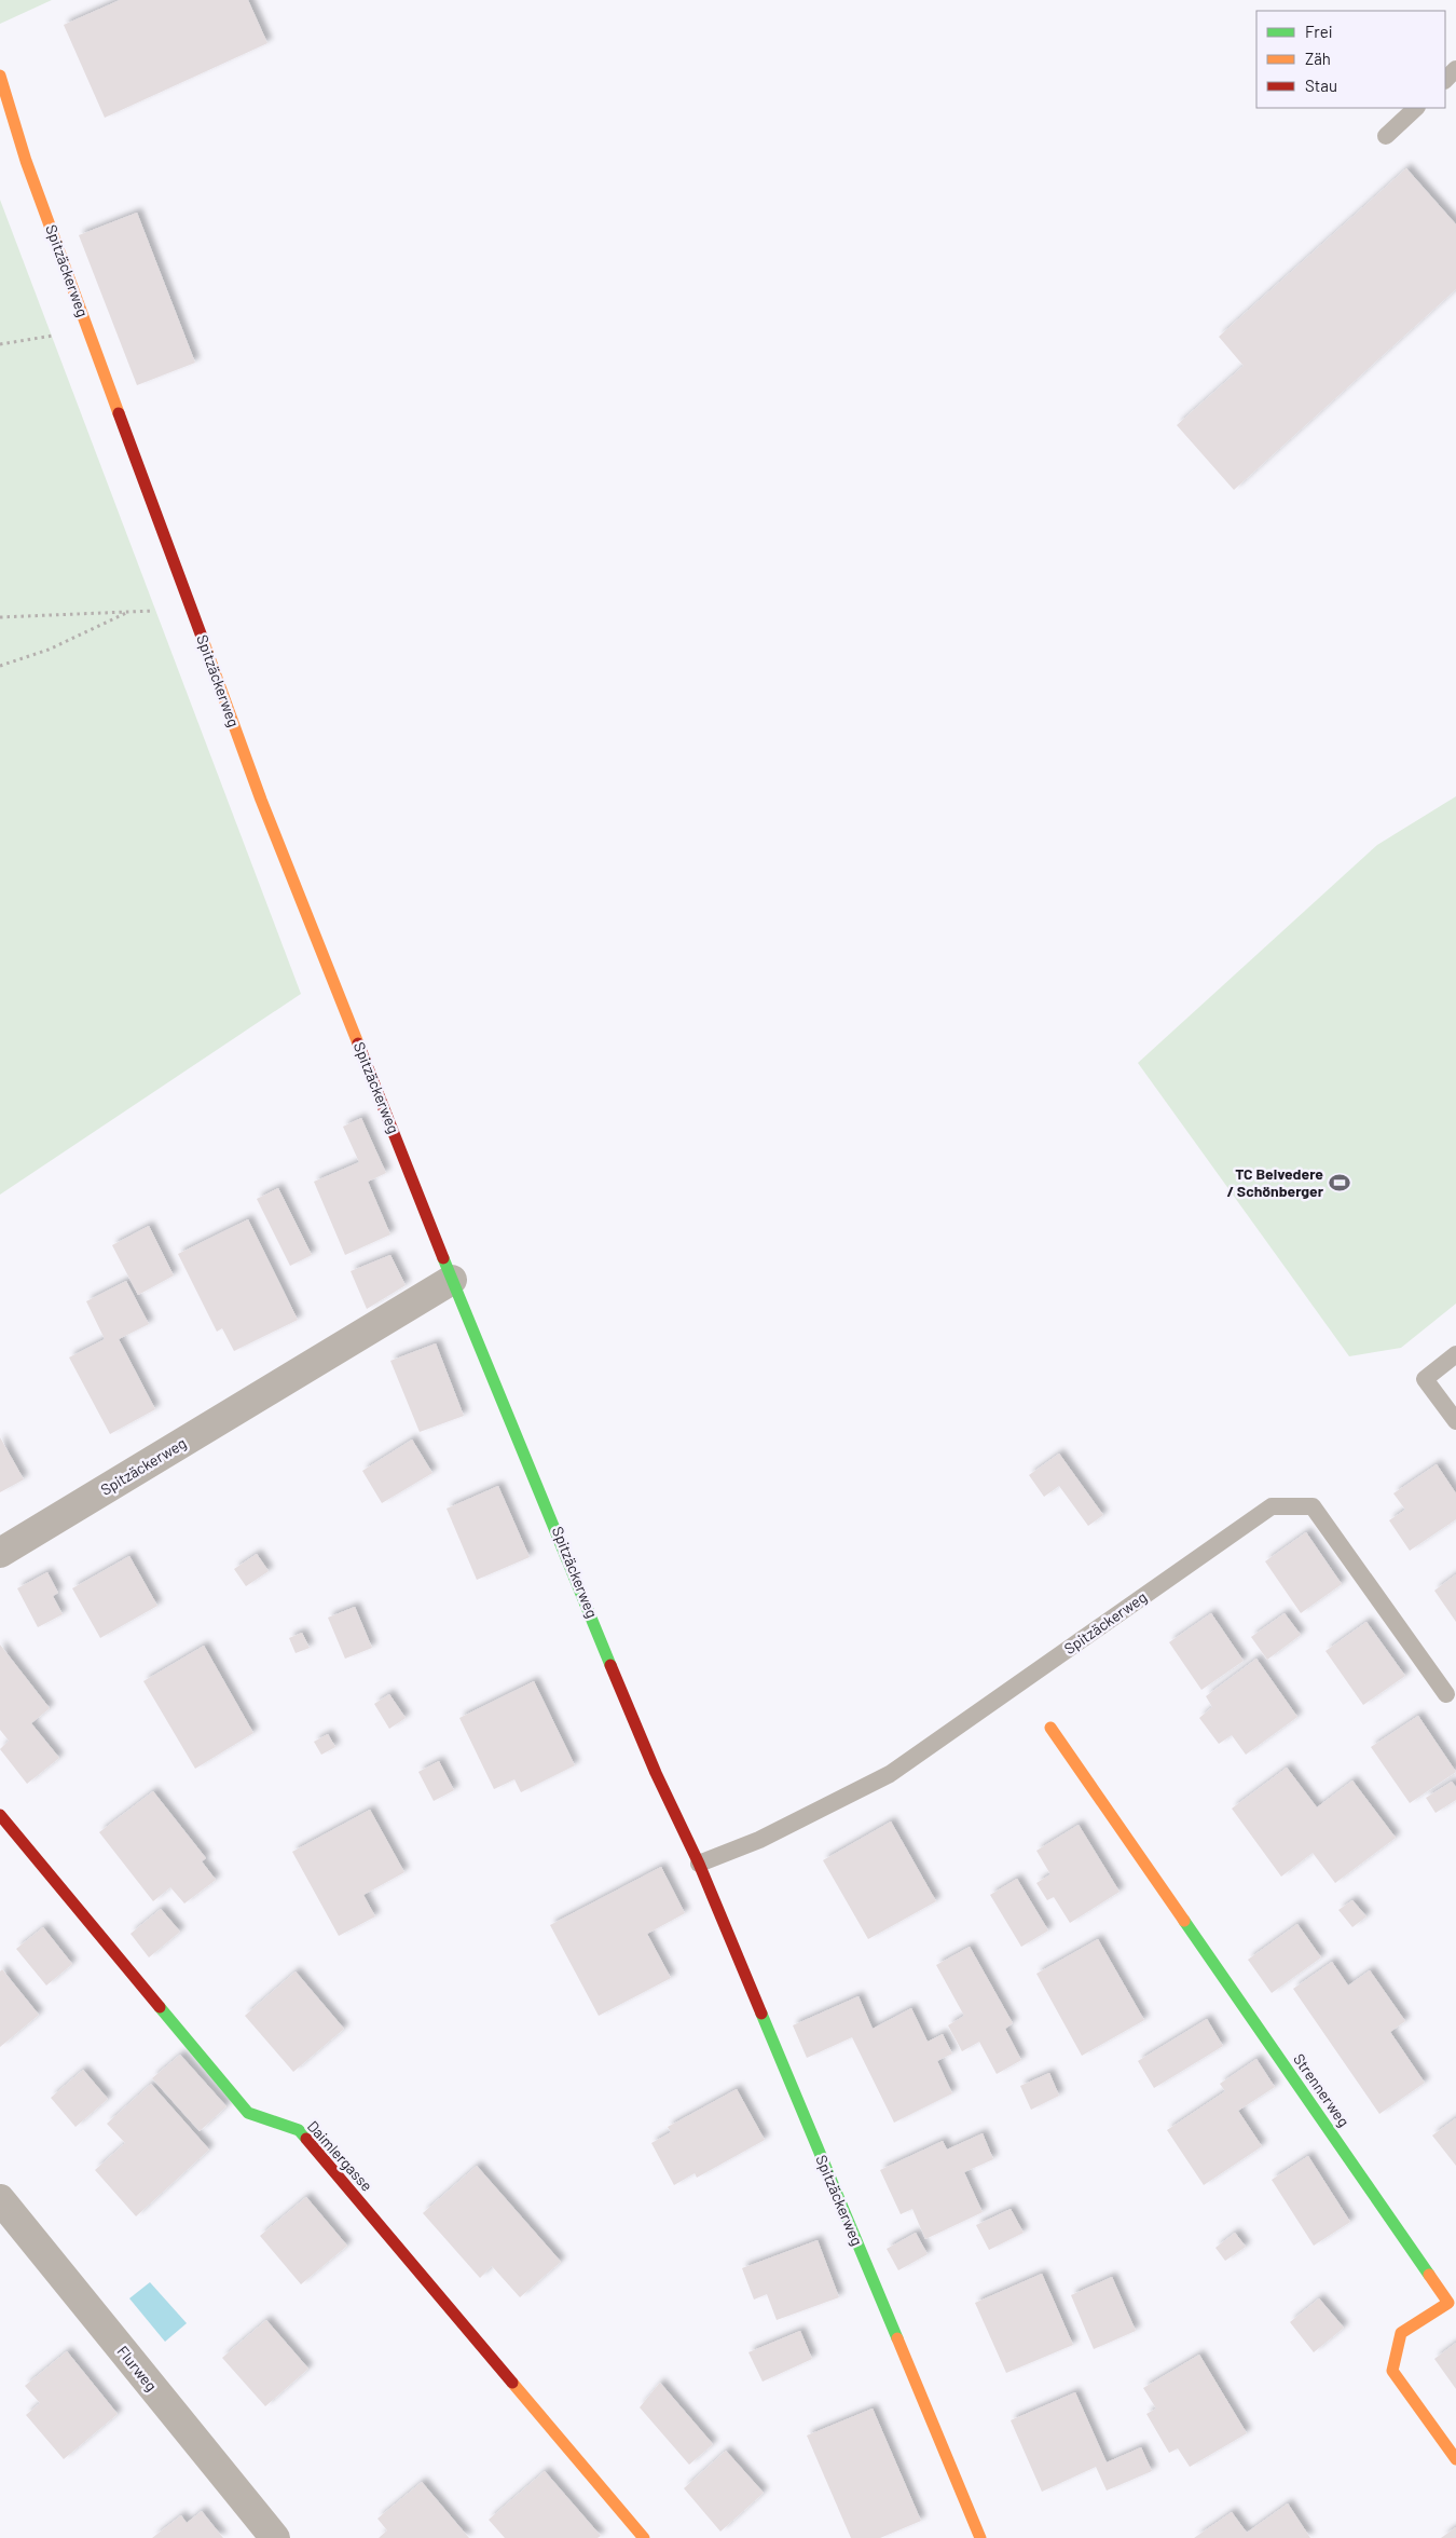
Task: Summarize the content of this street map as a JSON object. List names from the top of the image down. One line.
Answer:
{"streets":{"street":["Spitzäckerweg","Strennerweg","Daimlergasse","Flurweg"]},"places":{"sports":["TC Belvedere / Schönberger"]},"legend":["Frei","Zäh","Stau"]}
